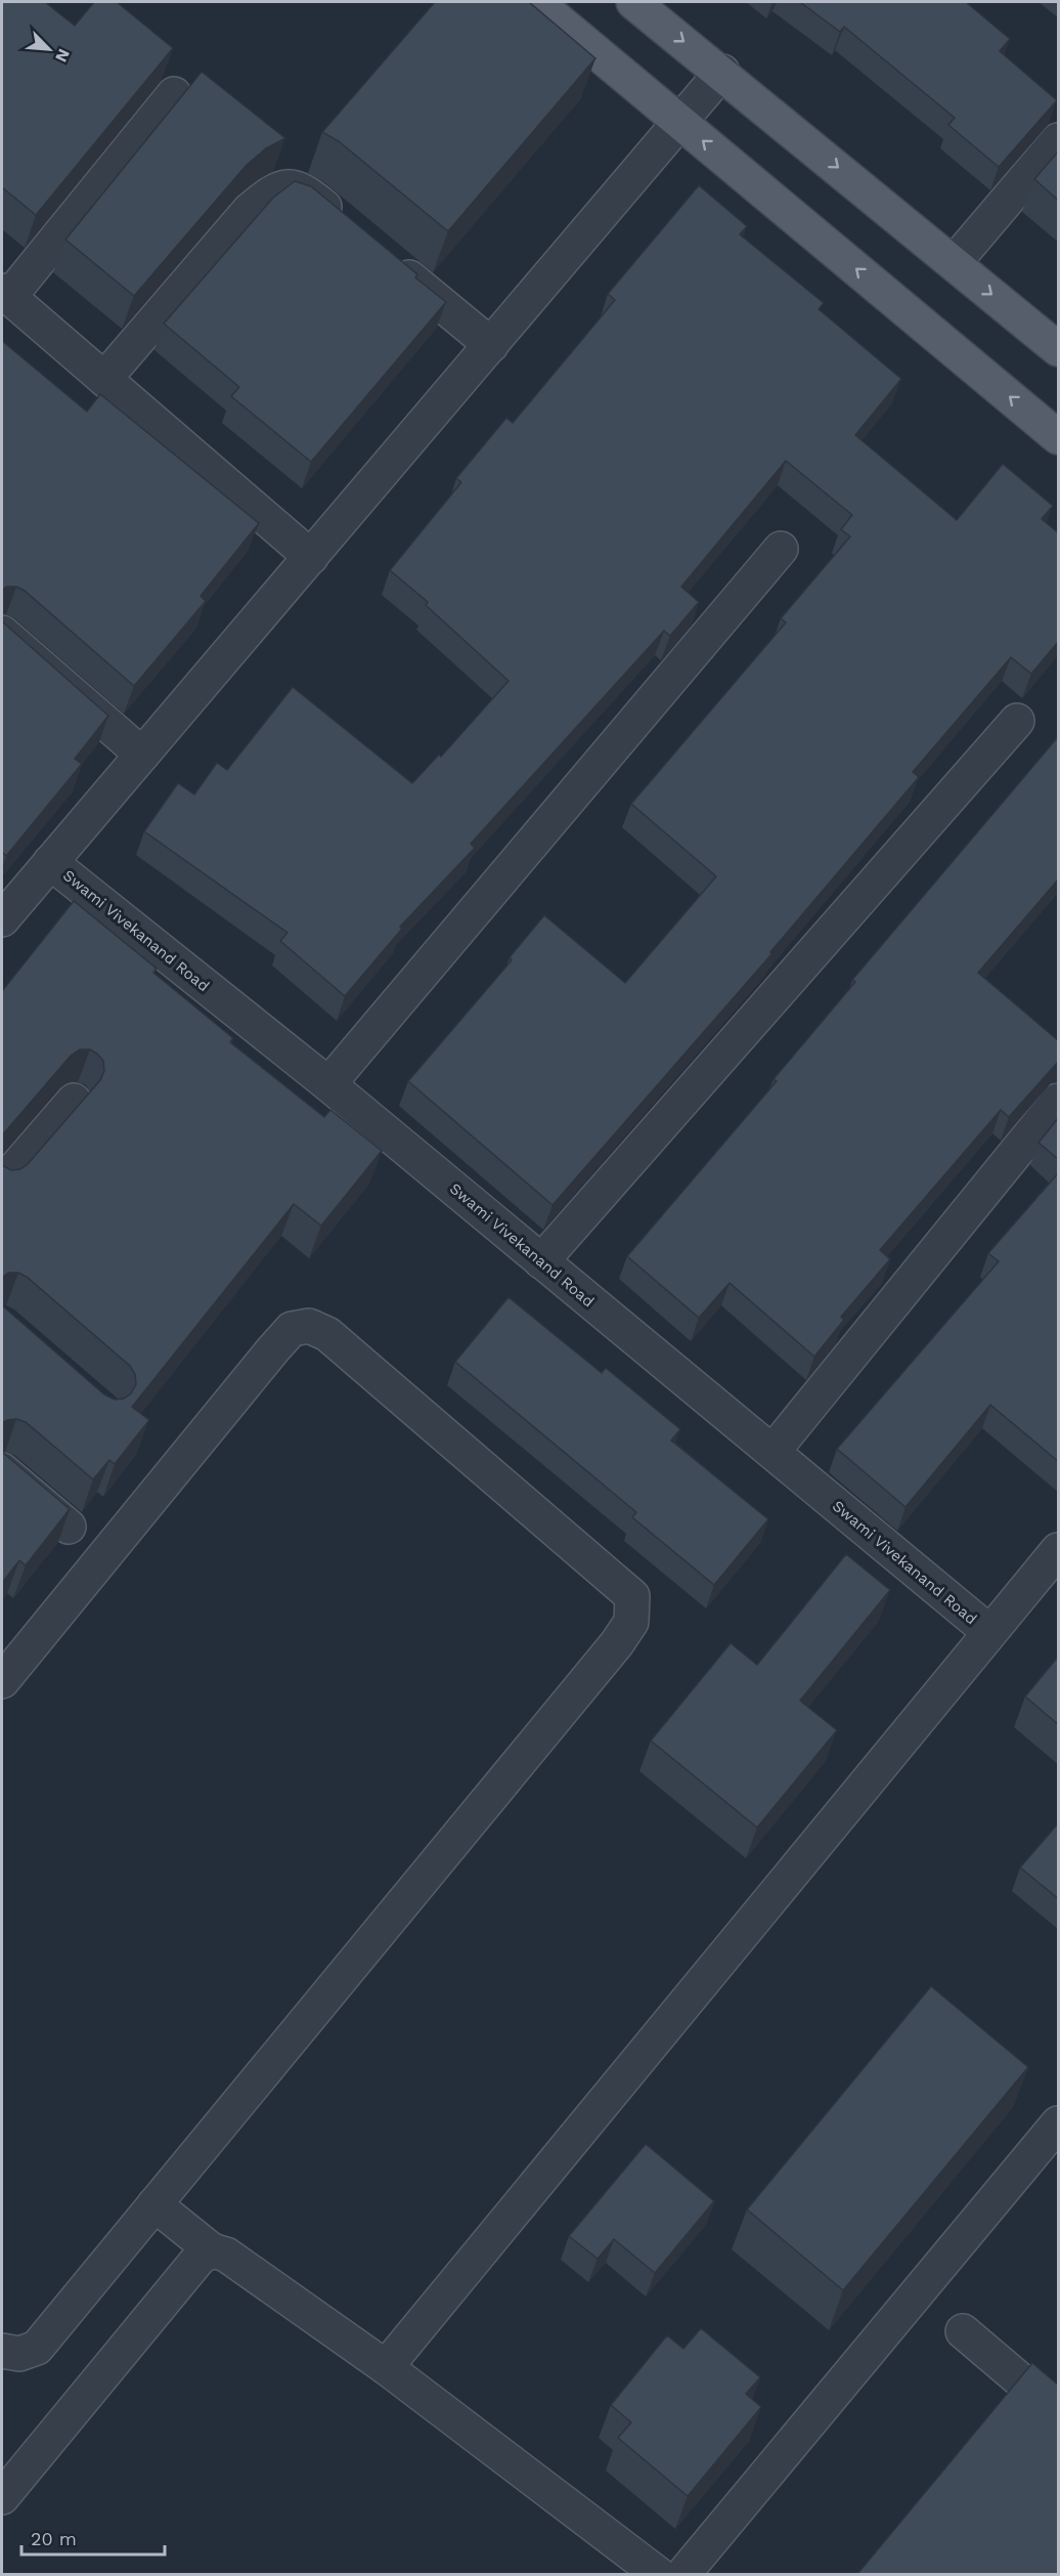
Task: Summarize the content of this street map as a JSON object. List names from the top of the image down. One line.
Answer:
{"streets":{"street":["Swami Vivekanand Road"]},"scale_bar":"20 m","north":"bottom right"}
